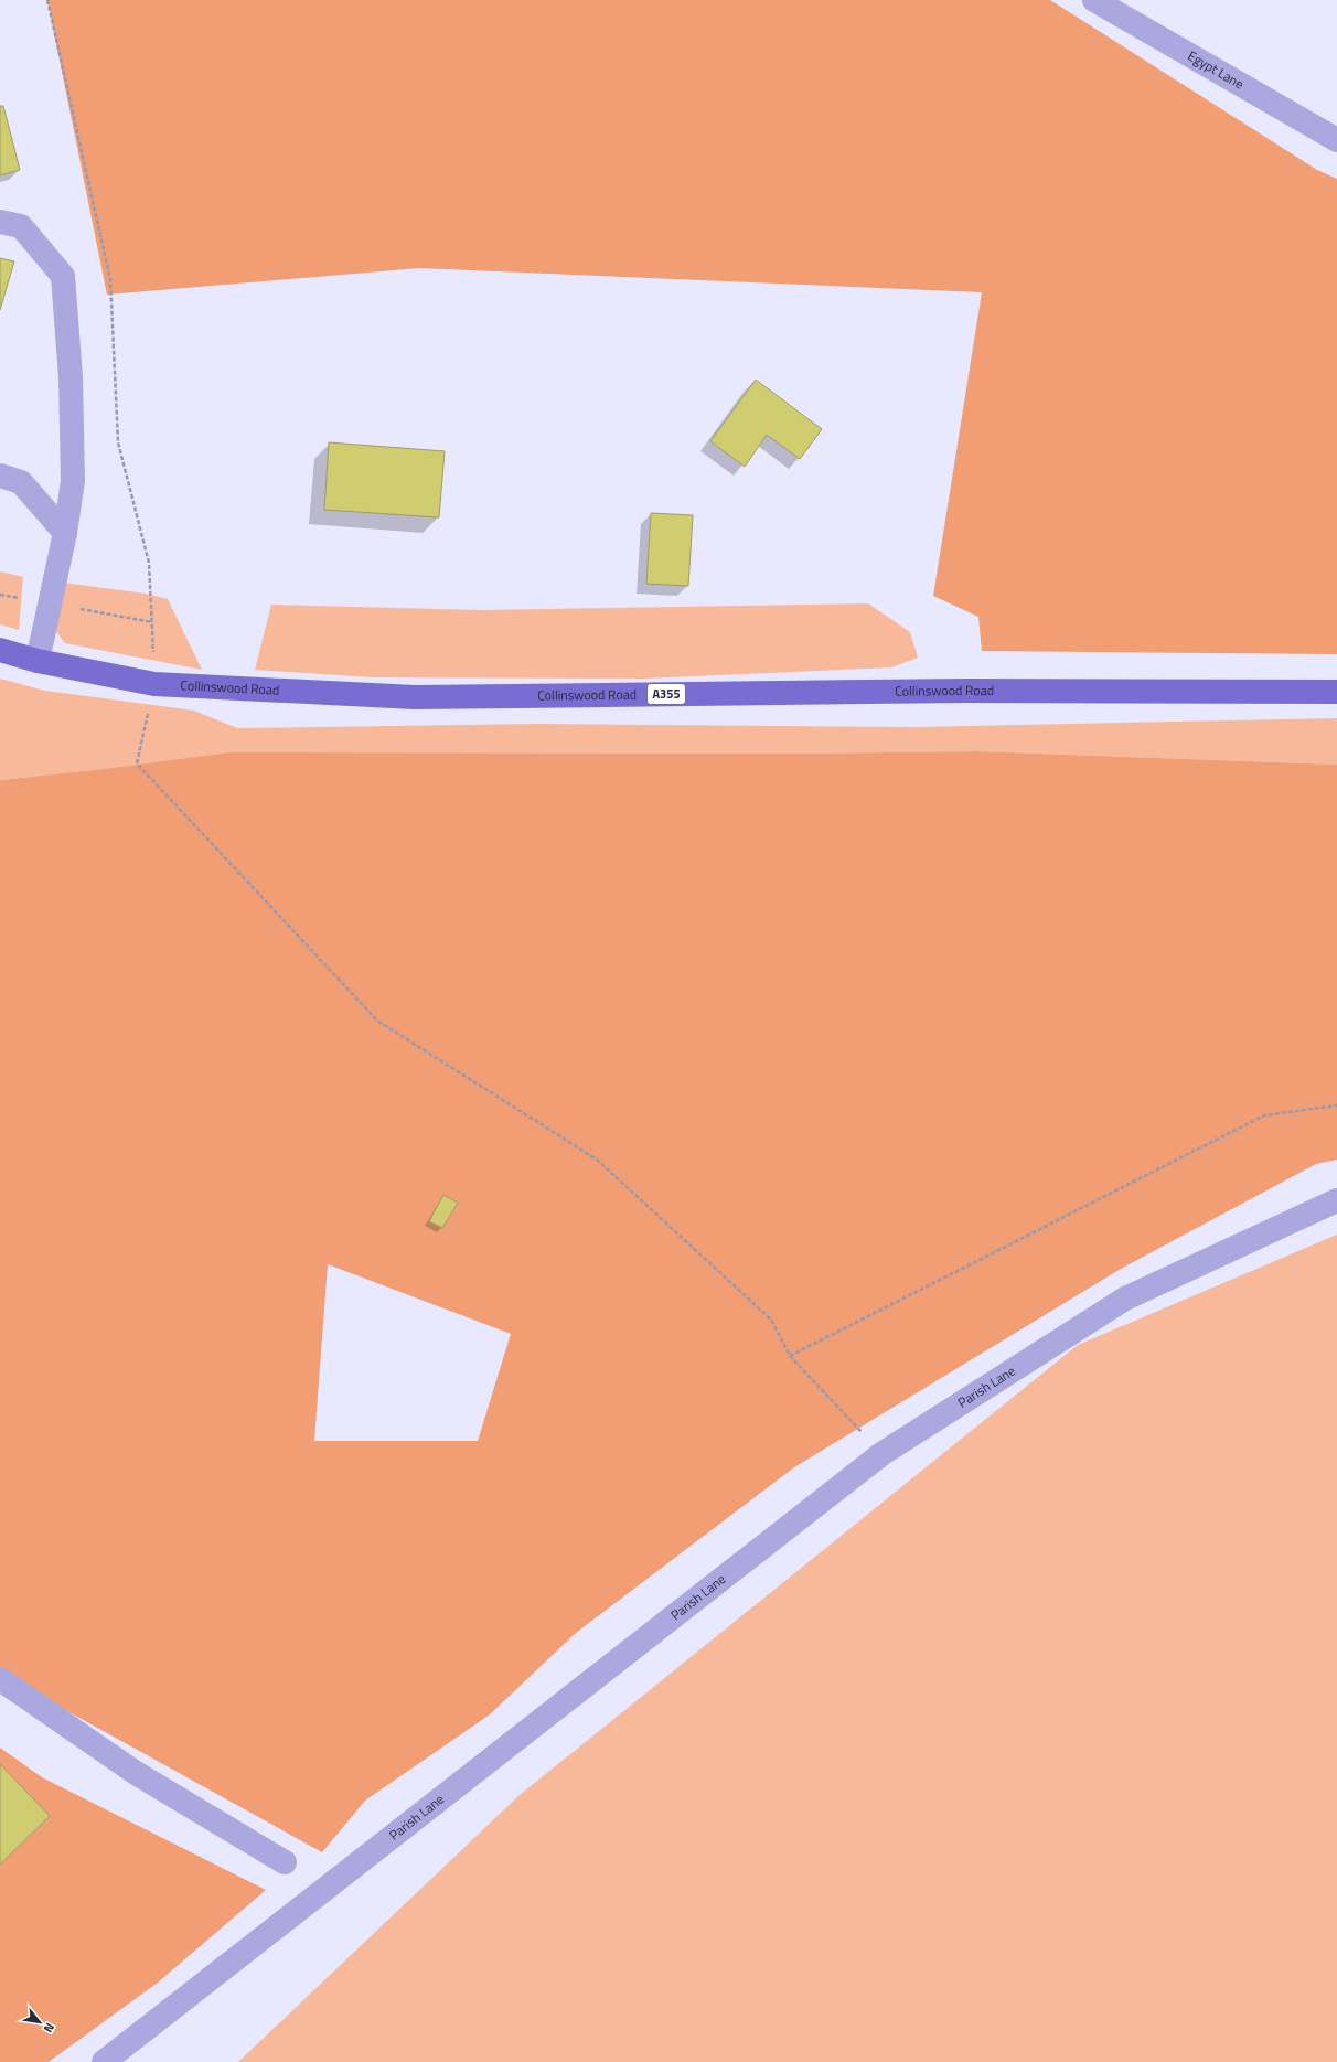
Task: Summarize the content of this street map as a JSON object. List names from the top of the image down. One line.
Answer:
{"streets":{"main road":["Collinswood Road","A355"],"street":["Egypt Lane","Parish Lane"]},"north":"bottom right"}
